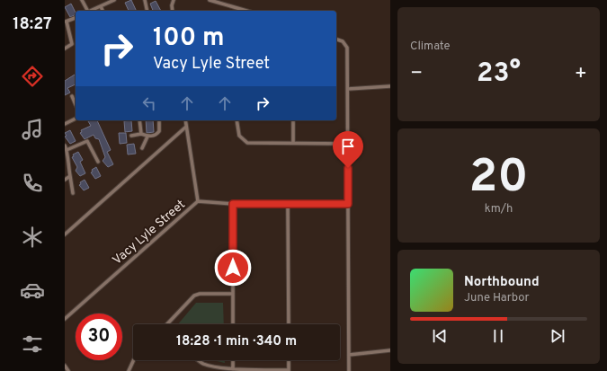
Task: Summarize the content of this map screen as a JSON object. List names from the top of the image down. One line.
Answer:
{"streets":{"street":["Vacy Lyle Street"]},"page":{"tabs":"18:27","tile":["Climate",["20","km/h"]],"turn":["100 m","Vacy Lyle Street"],"heat":["−","23°","+"],"song":["Northbound","June Harbor"],"limit":"30","trip":"18:28 · 1 min · 340 m"}}
